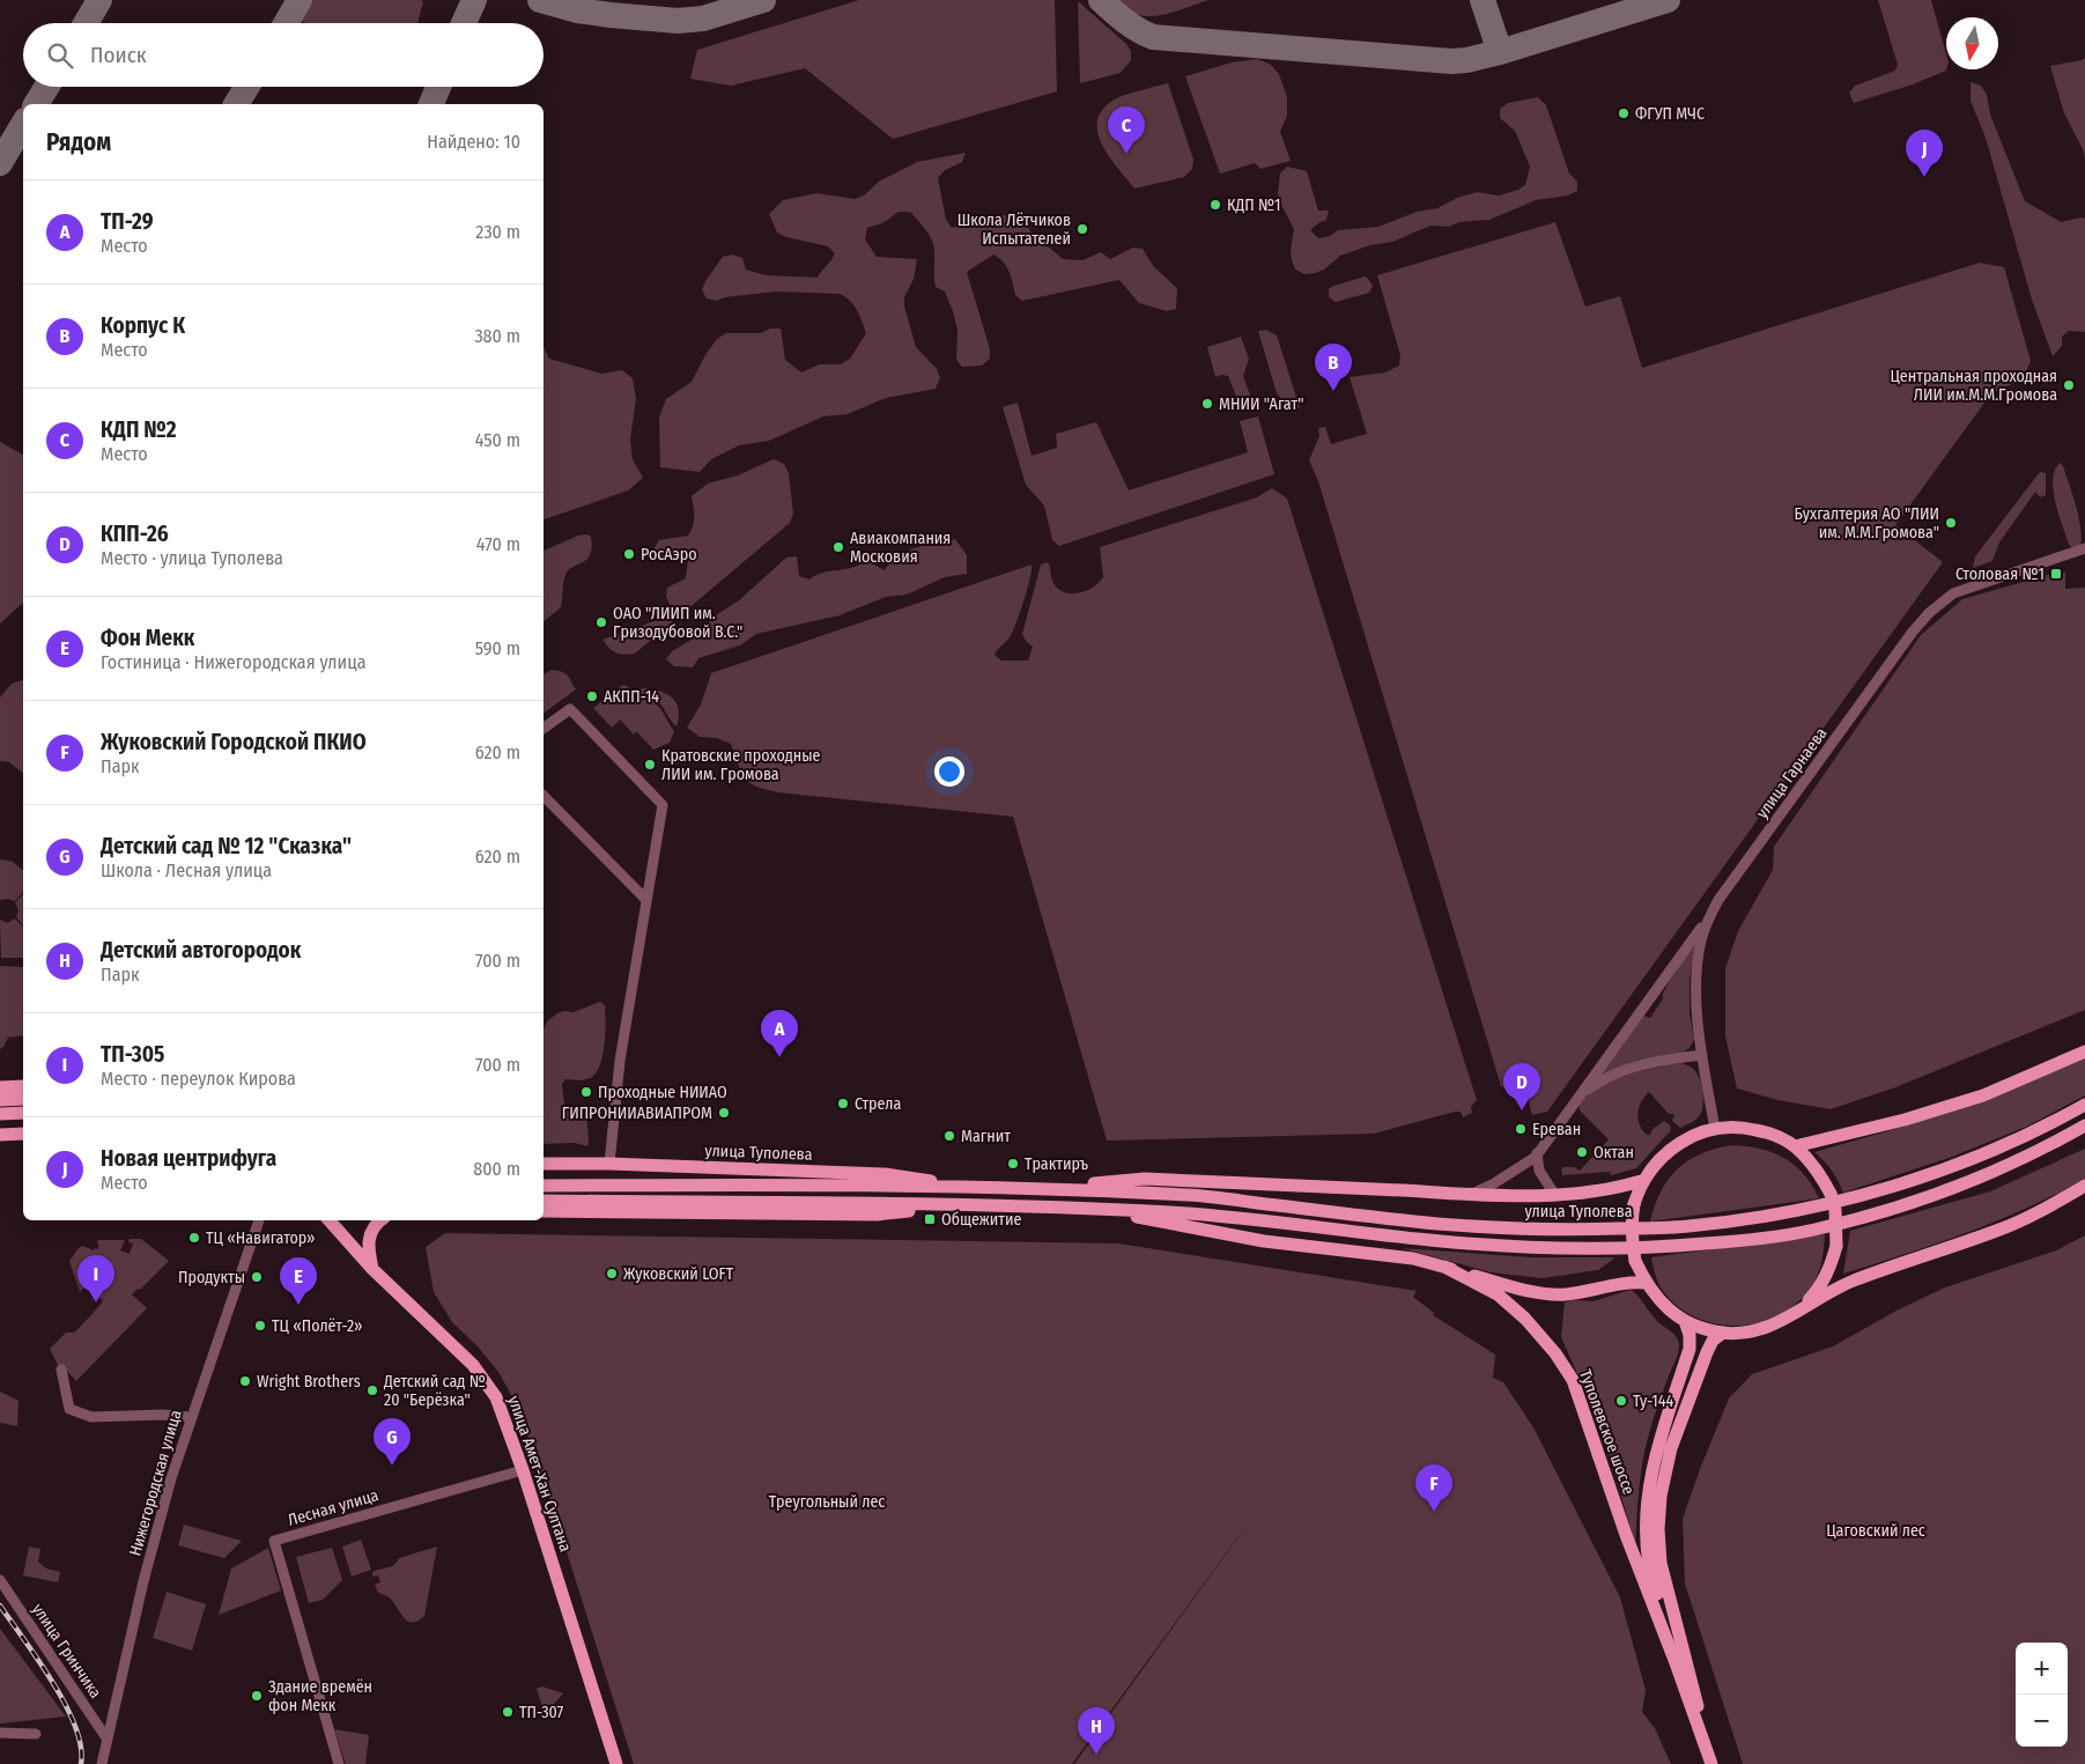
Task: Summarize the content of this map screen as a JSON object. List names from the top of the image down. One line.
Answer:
{"streets":{"main road":["улица Туполева","Туполевское шоссе","улица Амет-Хан Султана"],"street":["улица Гарнаева","Нижегородская улица","Лесная улица","улица Гринчика"]},"crossings":[["улица Гарнаева","улица Туполева"],["улица Гарнаева","Туполевское шоссе"],["улица Туполева","Туполевское шоссе"],["улица Амет-Хан Султана","Лесная улица"],["Нижегородская улица","улица Гринчика"]],"parks":["Треугольный лес","Цаговский лес"],"places":{"other":["ФГУП МЧС","КДП №1","Школа Лётчиков Испытателей","Центральная проходная ЛИИ им.М.М.Громова","МНИИ \"Агат\"","Бухгалтерия АО \"ЛИИ им. М.М.Громова\"","Авиакомпания Московия","РосАэро","ОАО \"ЛИИП им. Гризодубовой В.С.\"","АКПП-14","Кратовские проходные ЛИИ им. Громова","Проходные НИИАО","Стрела","ГИПРОНИИАВИАПРОМ","Ереван","Магнит","Октан","Трактиръ","ТЦ «Навигатор»","Жуковский LOFT","Продукты","ТЦ «Полёт-2»","Wright Brothers","Детский сад № 20 \"Берёзка\"","Ty-144","Здание времён фон Мекк","ТП-307"],"transit":["Столовая №1","Общежитие"]},"north":"bottom","page":{"search":"Поиск","heading":["Рядом","Найдено: 10"],"pins":["C","J","B","A","D","I","E","G","F","H"],"list":[{"mark":"A","name":"ТП-29","note":"Место","value":"230 m"},{"mark":"B","name":"Корпус К","note":"Место","value":"380 m"},{"mark":"C","name":"КДП №2","note":"Место","value":"450 m"},{"mark":"D","name":"КПП-26","note":"Место · улица Туполева","value":"470 m"},{"mark":"E","name":"Фон Мекк","note":"Гостиница · Нижегородская улица","value":"590 m"},{"mark":"F","name":"Жуковский Городской ПКИО","note":"Парк","value":"620 m"},{"mark":"G","name":"Детский сад № 12 \"Сказка\"","note":"Школа · Лесная улица","value":"620 m"},{"mark":"H","name":"Детский автогородок","note":"Парк","value":"700 m"},{"mark":"I","name":"ТП-305","note":"Место · переулок Кирова","value":"700 m"},{"mark":"J","name":"Новая центрифуга","note":"Место","value":"800 m"}],"map_buttons":["+","−"]}}
